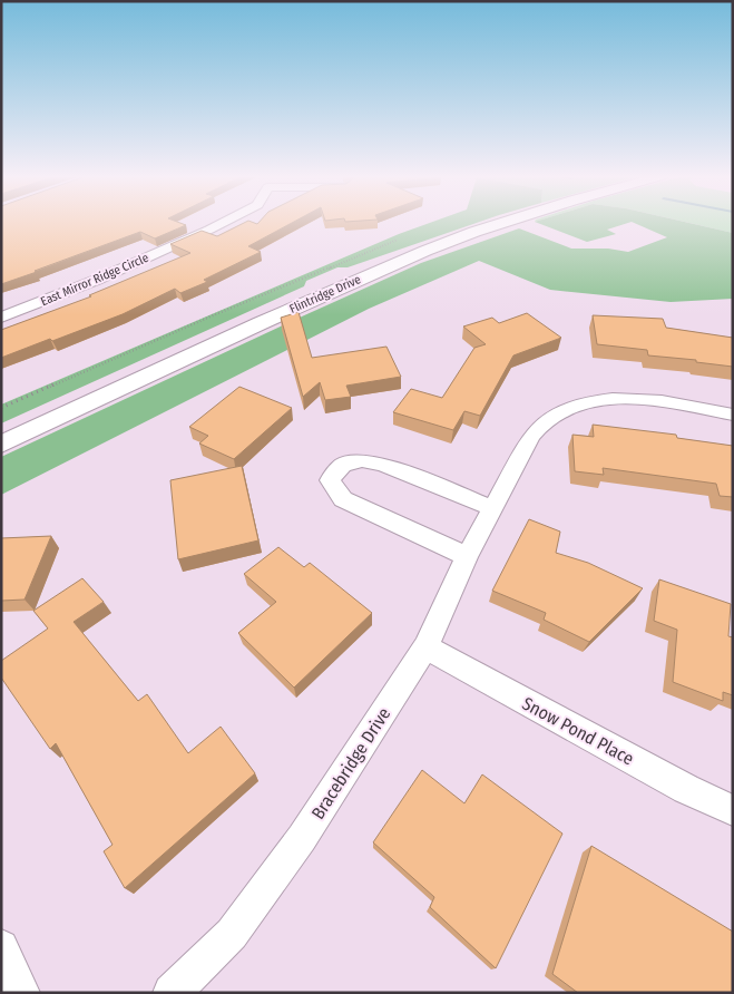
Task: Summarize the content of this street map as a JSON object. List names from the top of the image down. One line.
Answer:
{"streets":{"street":["East Mirror Ridge Circle","Flintridge Drive","Snow Pond Place","Bracebridge Drive"]},"crossings":[["Snow Pond Place","Bracebridge Drive"]]}
